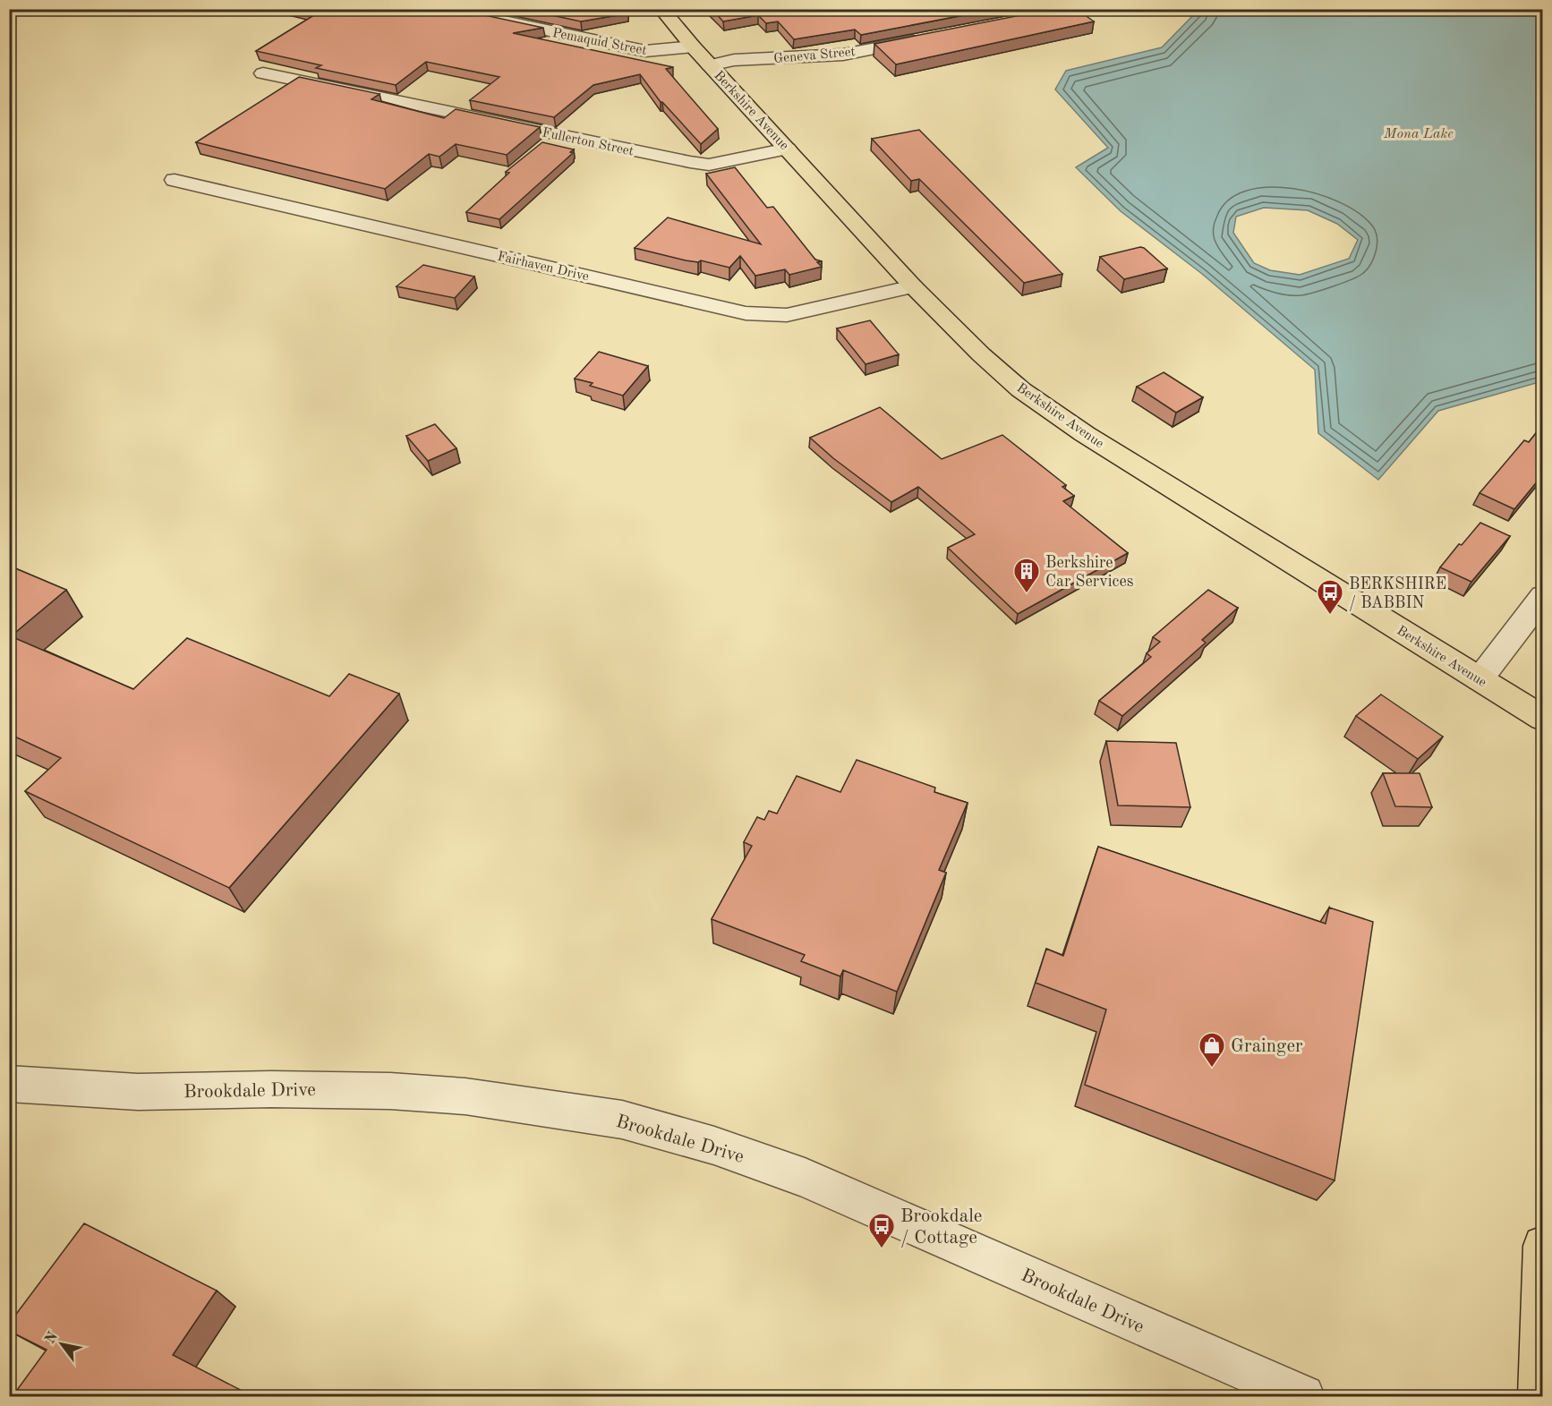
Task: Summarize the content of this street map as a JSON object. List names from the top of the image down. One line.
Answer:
{"streets":{"main road":["Berkshire Avenue"],"street":["Pemaquid Street","Geneva Street","Fullerton Street","Fairhaven Drive","Brookdale Drive"]},"crossings":[["Pemaquid Street","Berkshire Avenue"],["Geneva Street","Berkshire Avenue"],["Berkshire Avenue","Fullerton Street"],["Berkshire Avenue","Fairhaven Drive"]],"water":["Mona Lake"],"places":{"building":["Berkshire Car Services"],"bus stop":["BERKSHIRE / BABBIN","Brookdale / Cottage"],"shop":["Grainger"]},"north":"top left"}
